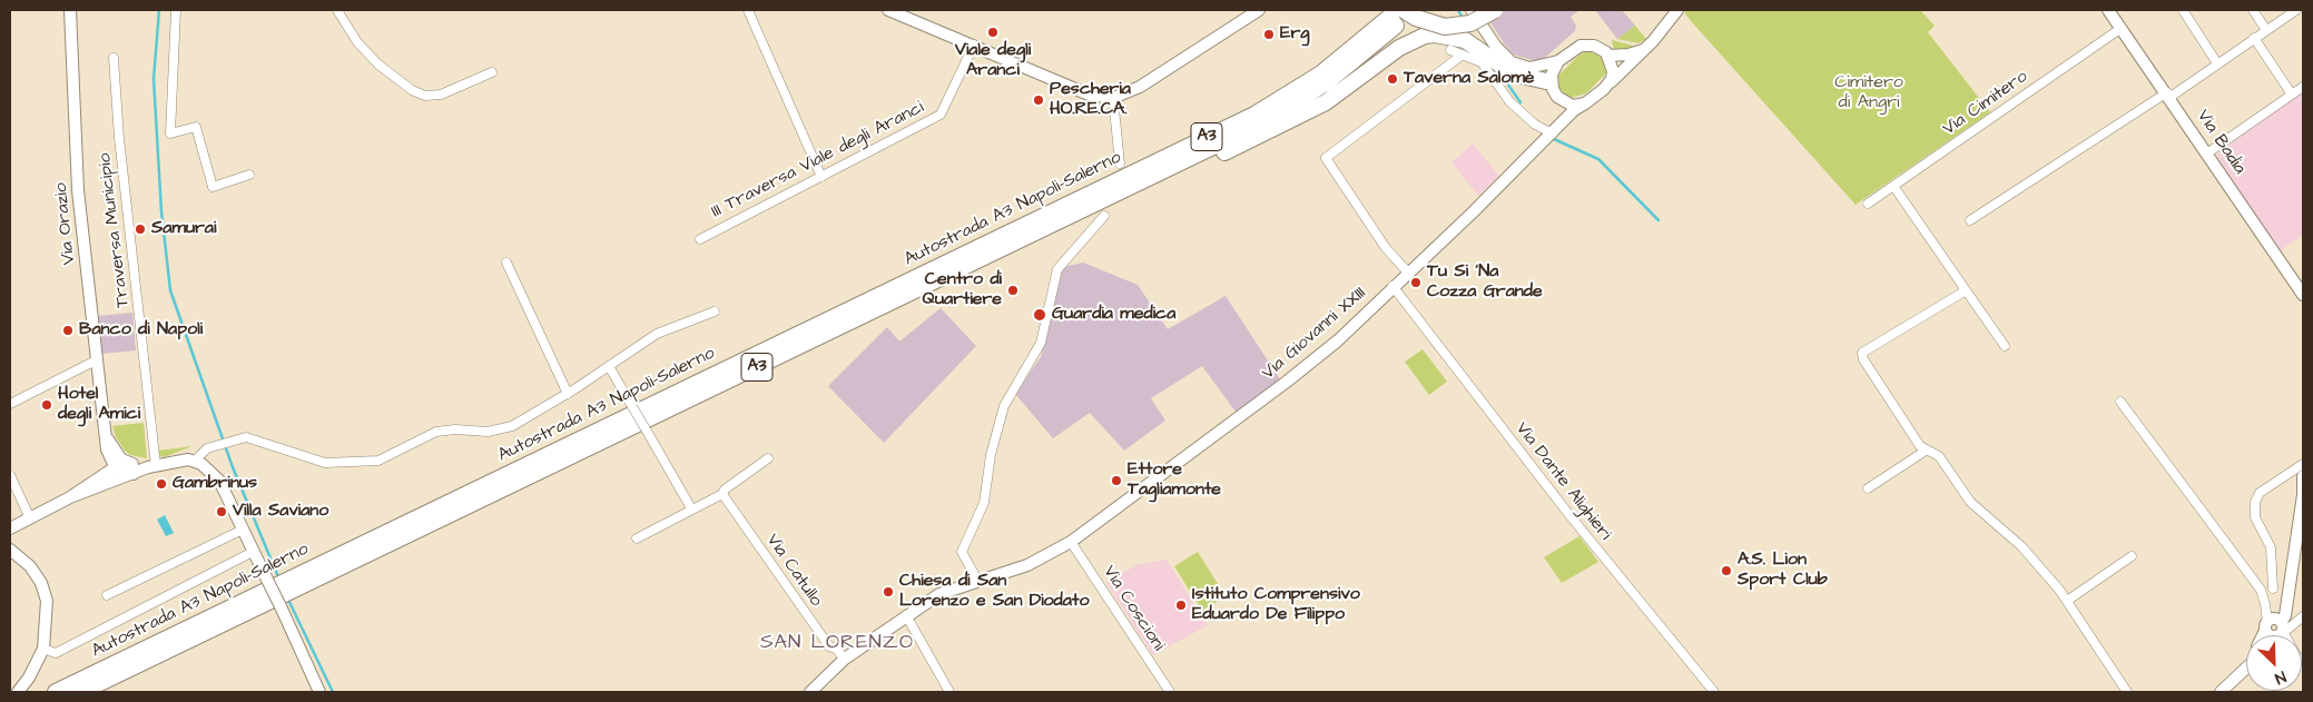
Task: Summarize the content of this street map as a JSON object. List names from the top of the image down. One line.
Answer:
{"streets":{"highway":["A3","Autostrada A3 Napoli-Salerno"],"street":["Via Cimitero","Via Badia","III Traversa Viale degli Aranci","Via Orazio","Traversa Municipio","Via Giovanni XXIII","Via Dante Alighieri","Via Catullo","Via Coscioni"]},"crossings":[["Via Cimitero","Via Badia"],["Via Giovanni XXIII","Via Dante Alighieri"],["Via Giovanni XXIII","Via Catullo"],["Via Giovanni XXIII","Via Coscioni"]],"districts":["SAN LORENZO"],"parks":["Cimitero di Angri"],"places":["Viale degli Aranci","Erg","Taverna Salomè","Pescheria HO.RE.CA.","Samurai","Tu Si 'Na Cozza Grande","Centro di Quartiere","Guardia medica","Banco di Napoli","Hotel degli Amici","Ettore Tagliamonte","Gambrinus","Villa Saviano","A.S. Lion Sport Club","Chiesa di San Lorenzo e San Diodato","Istituto Comprensivo Eduardo De Filippo"],"north":"bottom right"}
